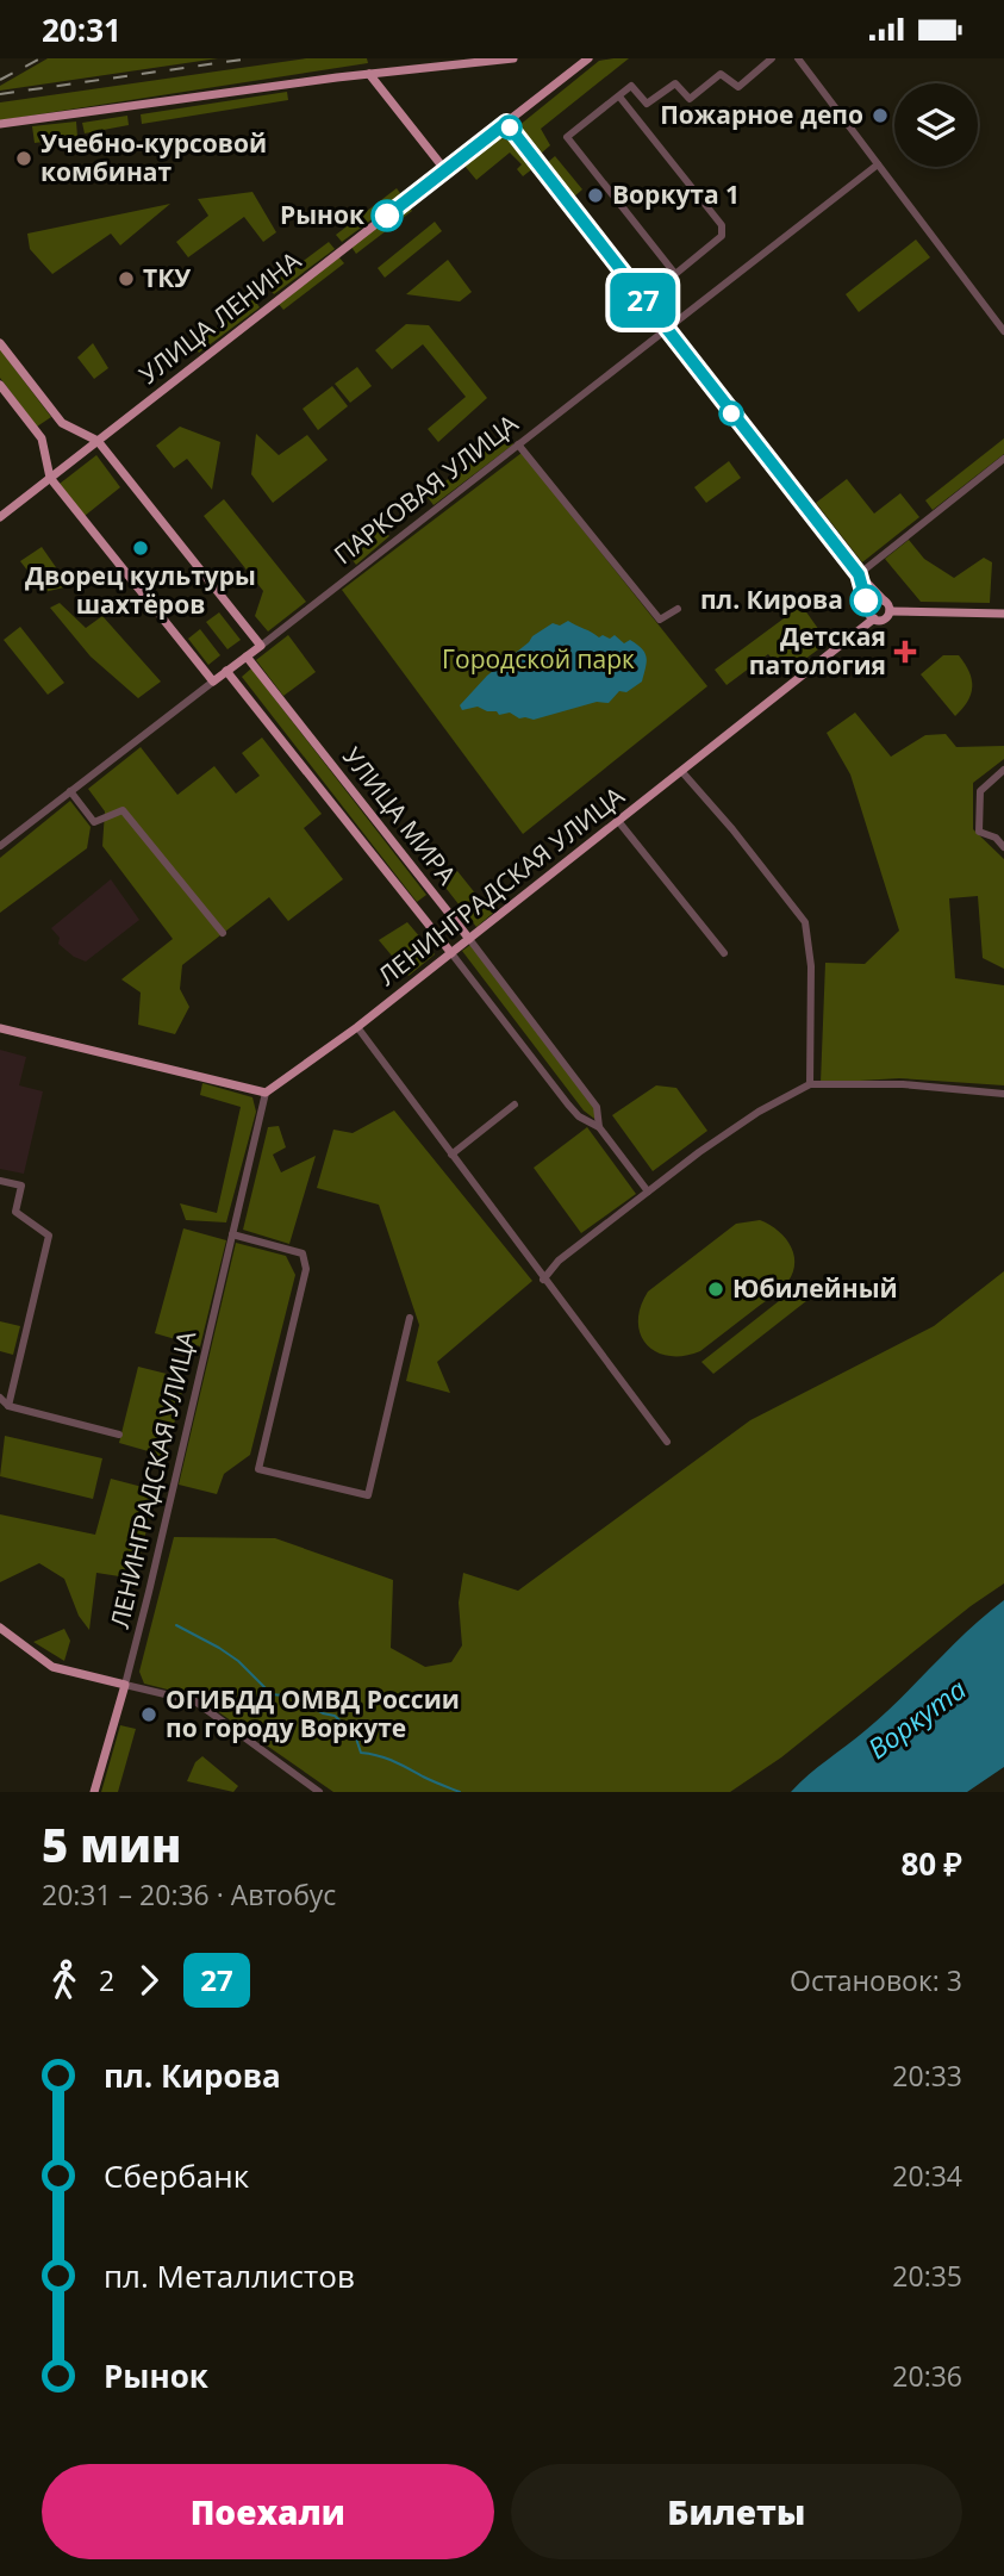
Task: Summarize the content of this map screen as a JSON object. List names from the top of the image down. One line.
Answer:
{"streets":{"main road":["УЛИЦА ЛЕНИНА","ПАРКОВАЯ УЛИЦА","УЛИЦА МИРА","ЛЕНИНГРАДСКАЯ УЛИЦА"]},"crossings":[["ПАРКОВАЯ УЛИЦА","УЛИЦА МИРА"],["УЛИЦА МИРА","ЛЕНИНГРАДСКАЯ УЛИЦА"]],"water":["Воркута"],"parks":["Городской парк"],"places":{"other":["Пожарное депо","Учебно-курсовой комбинат","Воркута 1","Рынок","ТКУ","Дворец культуры шахтёров","пл. Кирова","Юбилейный","ОГИБДД ОМВД России по городу Воркуте"],"health":["Детская патология"]},"lines":["bus line 27"],"page":{"status":"20:31","on_map":"27","heading":["5 мин","20:31 – 20:36 · Автобус","80 ₽"],"legs":["2","27","Остановок: 3"],"list":[{"name":"пл. Кирова","value":"20:33"},{"name":"Сбербанк","value":"20:34"},{"name":"пл. Металлистов","value":"20:35"},{"name":"Рынок","value":"20:36"}],"buttons":["Поехали","Билеты"]}}
